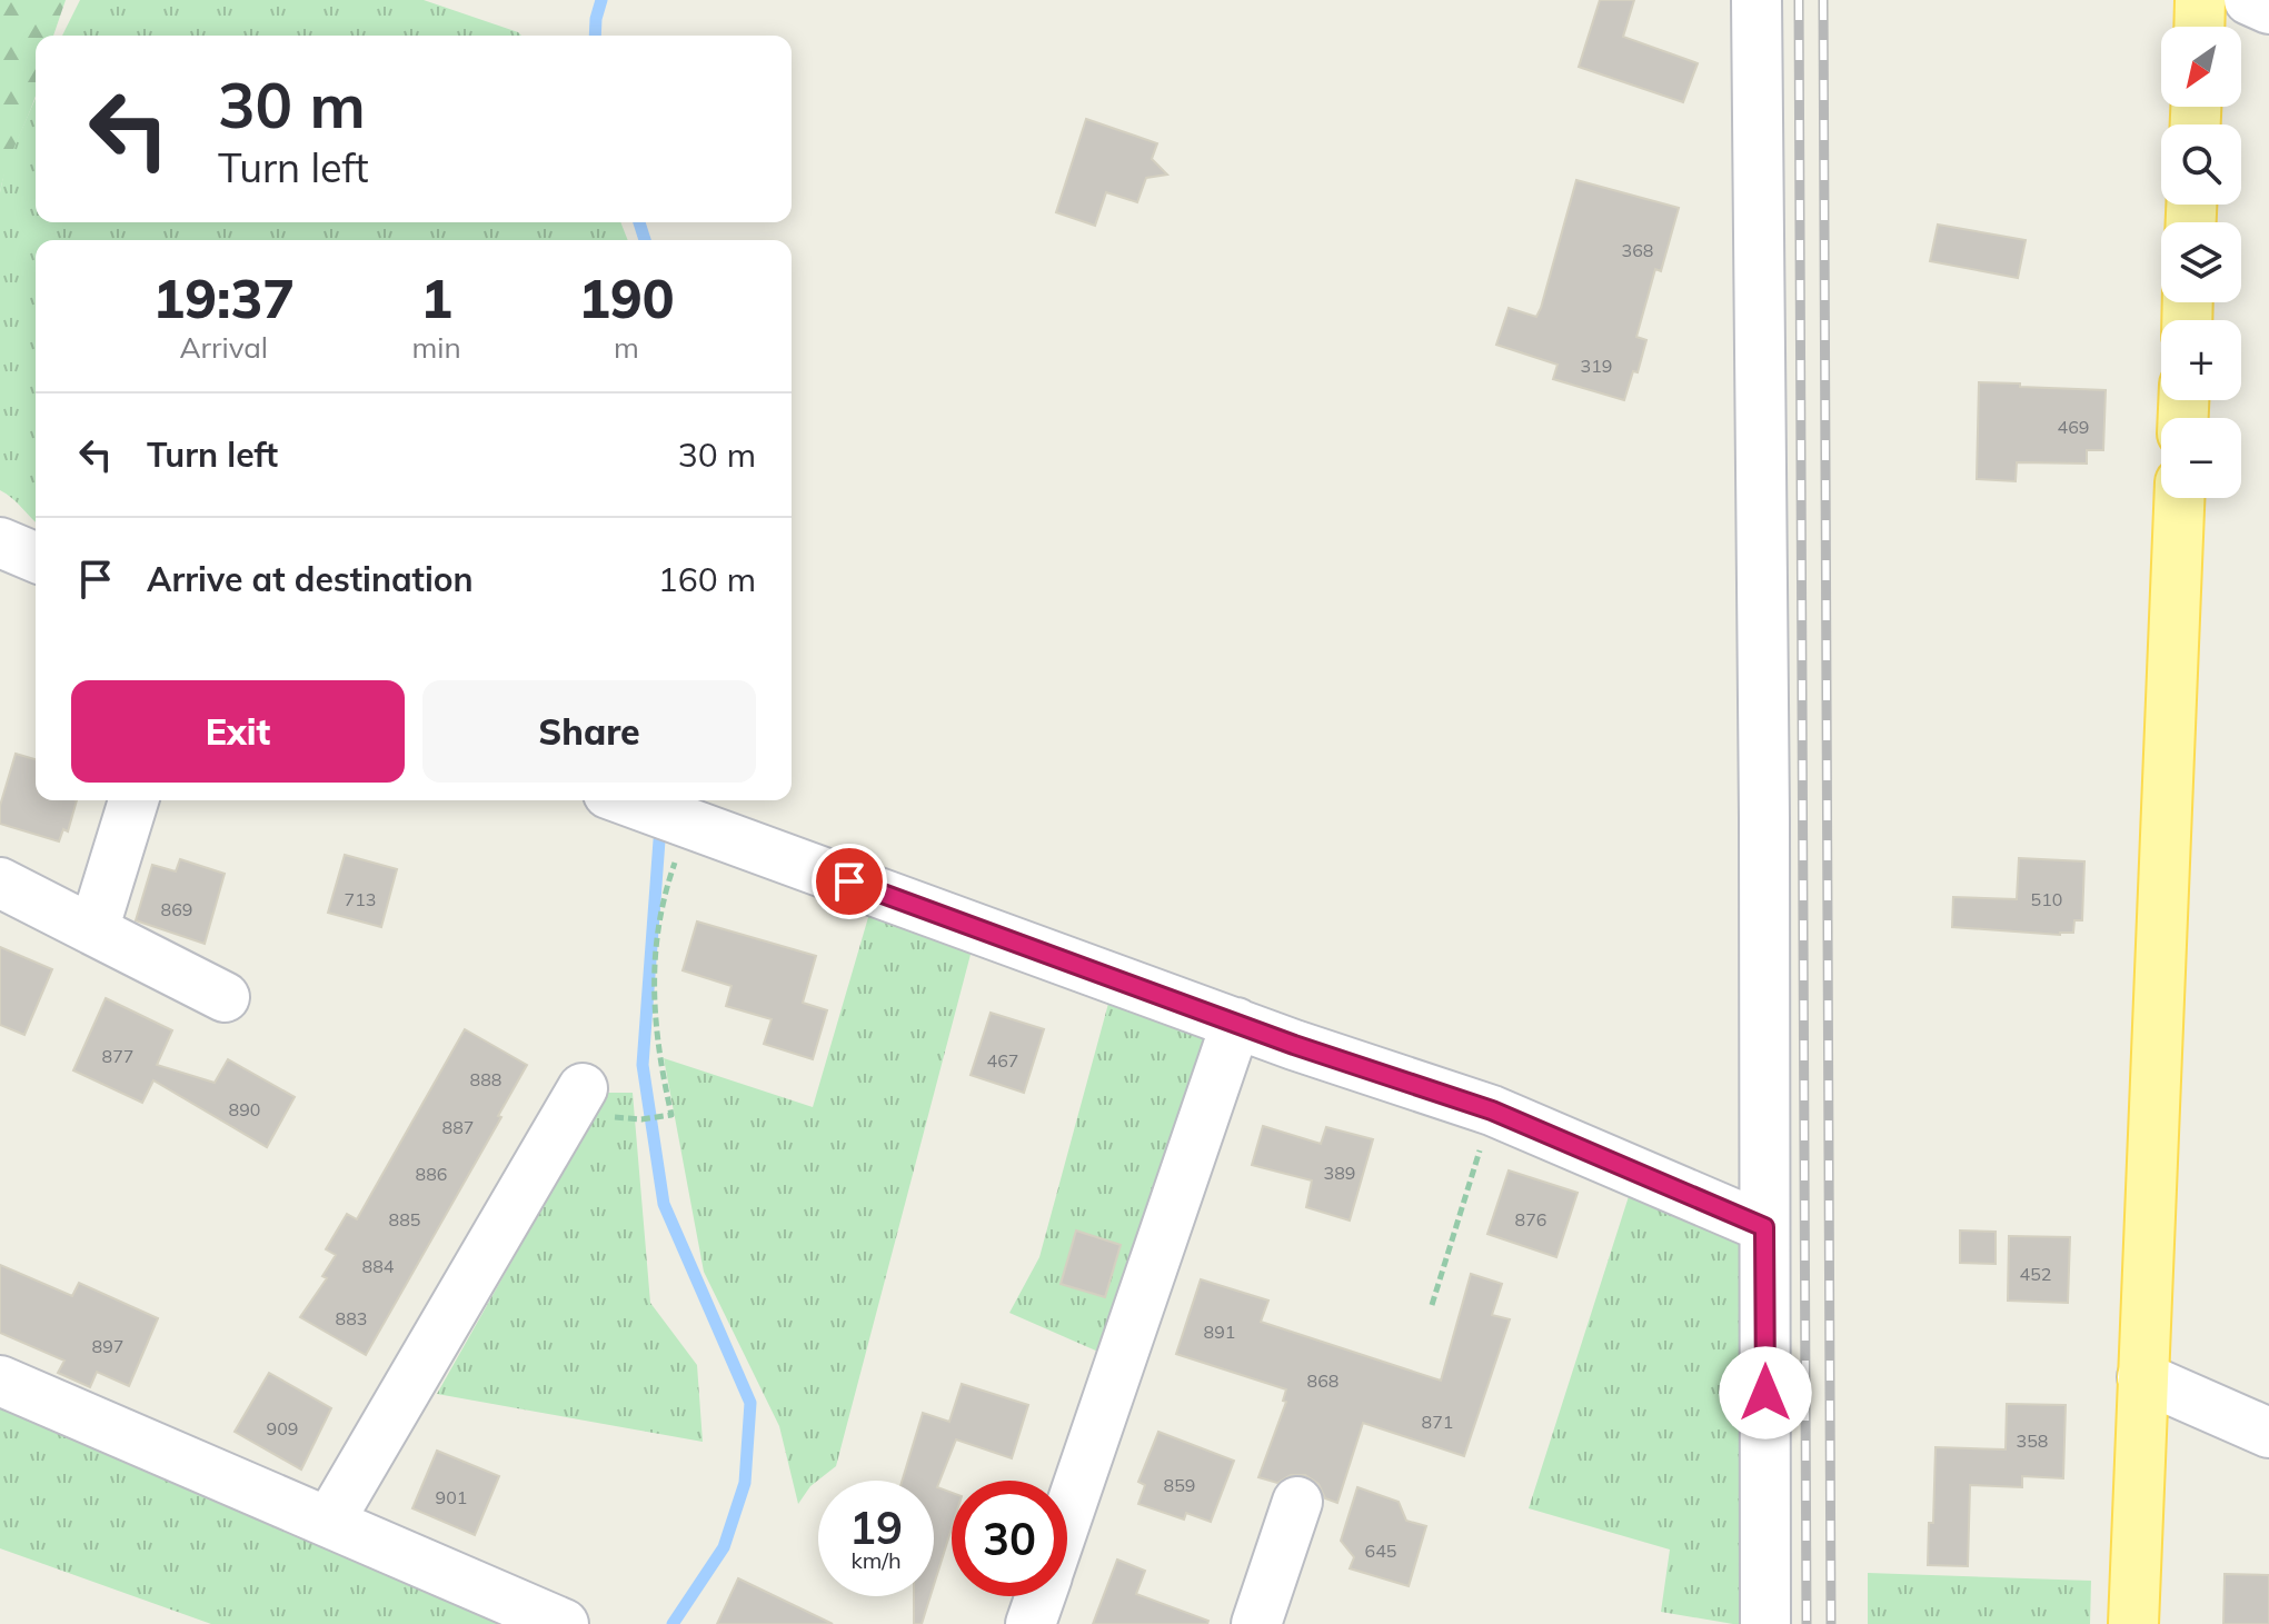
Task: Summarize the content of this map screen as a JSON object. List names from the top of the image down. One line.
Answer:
{"house_numbers":["368","319","469","713","510","869","877","467","888","890","887","389","886","885","876","884","452","883","891","897","868","871","909","358","859","901","645"],"north":"bottom left","page":{"map_buttons":["+","−"],"turn":["30 m","Turn left"],"eta":["19:37","Arrival","1","min","190","m"],"list":[{"name":"Turn left","value":"30 m"},{"name":"Arrive at destination","value":"160 m"}],"buttons":["Exit","Share"],"speed":"19 km/h","limit":"30"}}
